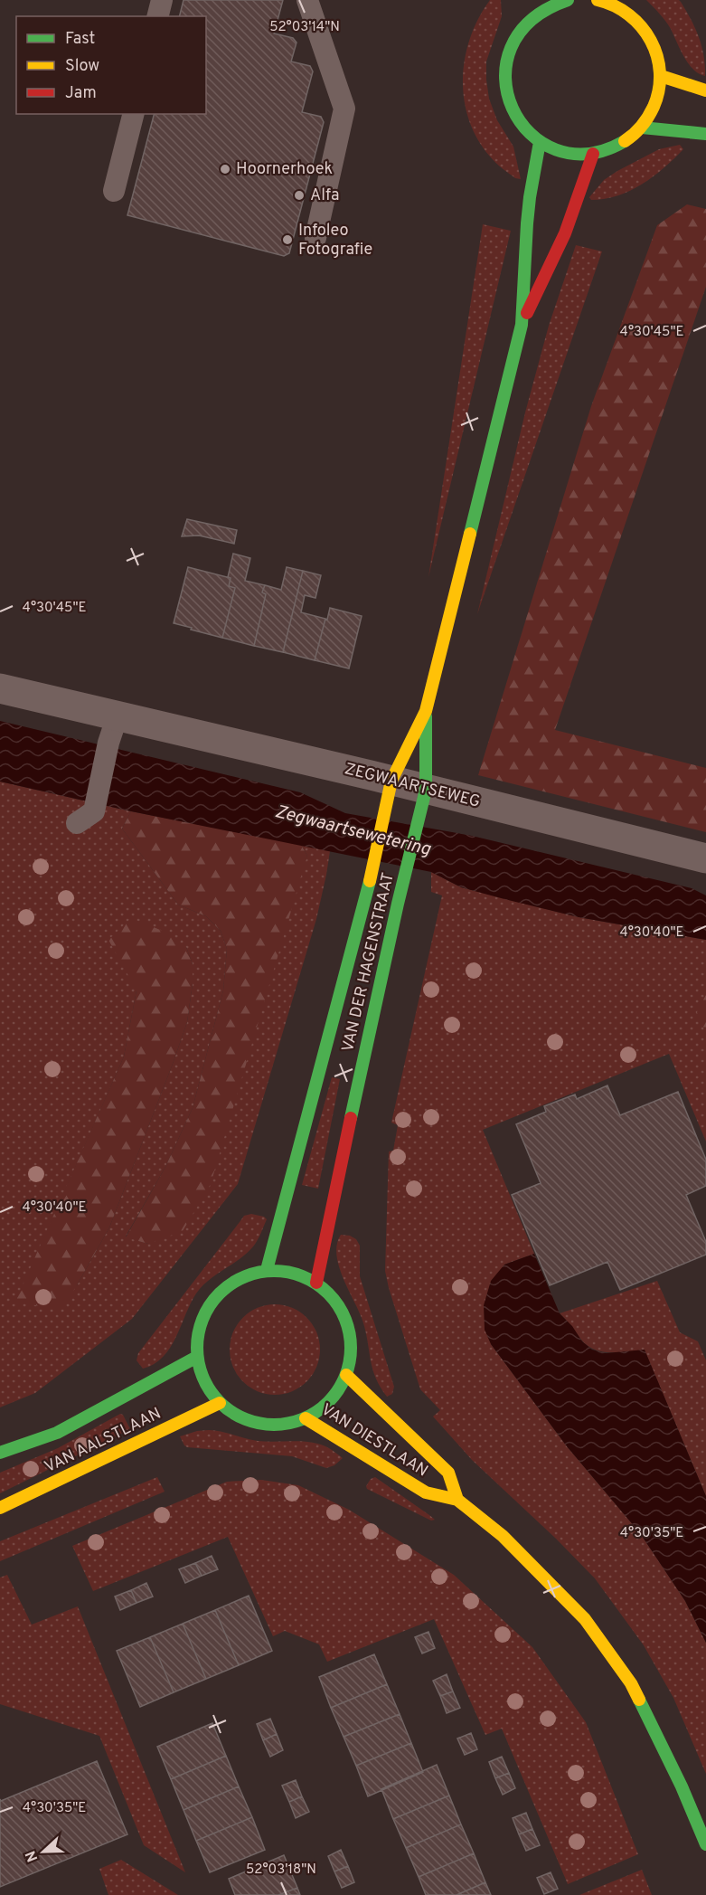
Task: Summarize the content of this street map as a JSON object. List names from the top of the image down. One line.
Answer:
{"streets":{"street":["ZEGWAARTSEWEG","VAN DER HAGENSTRAAT","VAN AALSTLAAN","VAN DIESTLAAN"]},"crossings":[["ZEGWAARTSEWEG","VAN DER HAGENSTRAAT"],["VAN DER HAGENSTRAAT","VAN AALSTLAAN"],["VAN DER HAGENSTRAAT","VAN DIESTLAAN"],["VAN AALSTLAAN","VAN DIESTLAAN"]],"water":["Zegwaartsewetering"],"places":["Hoornerhoek","Alfa","Infoleo Fotografie"],"legend":["Fast","Slow","Jam"],"north":"left","coordinates":["52°03'14\"N","4°30'45\"E","4°30'40\"E","4°30'35\"E","52°03'18\"N"]}
